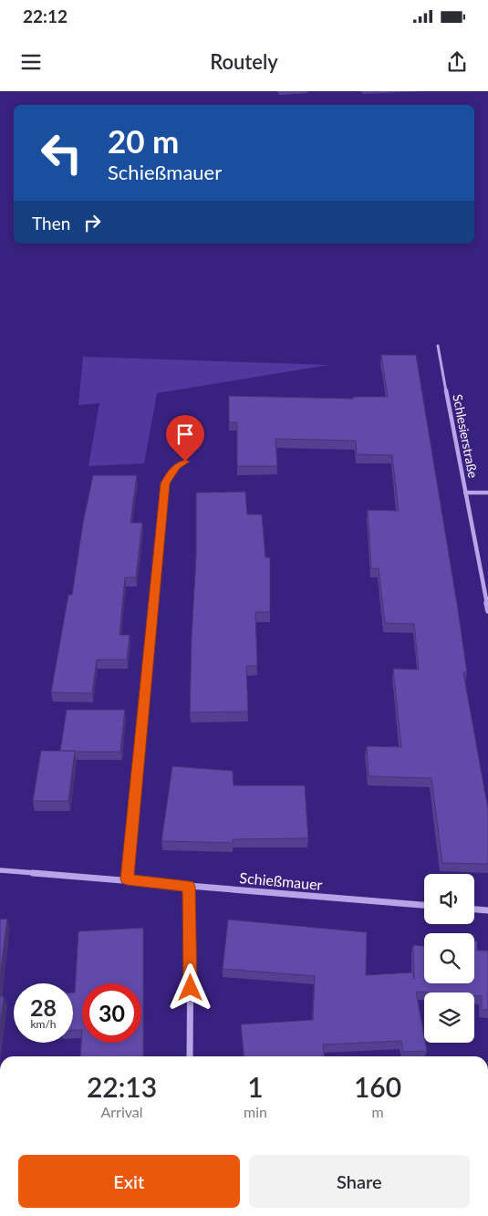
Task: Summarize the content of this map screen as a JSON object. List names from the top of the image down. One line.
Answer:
{"streets":{"street":["Schlesierstraße","Schießmauer"]},"page":{"status":"22:12","header":"Routely","turn":["20 m","Schießmauer"],"then":"Then","speed":"28 km/h","limit":"30","eta":["22:13","Arrival","1","min","160","m"],"buttons":["Exit","Share"]}}
